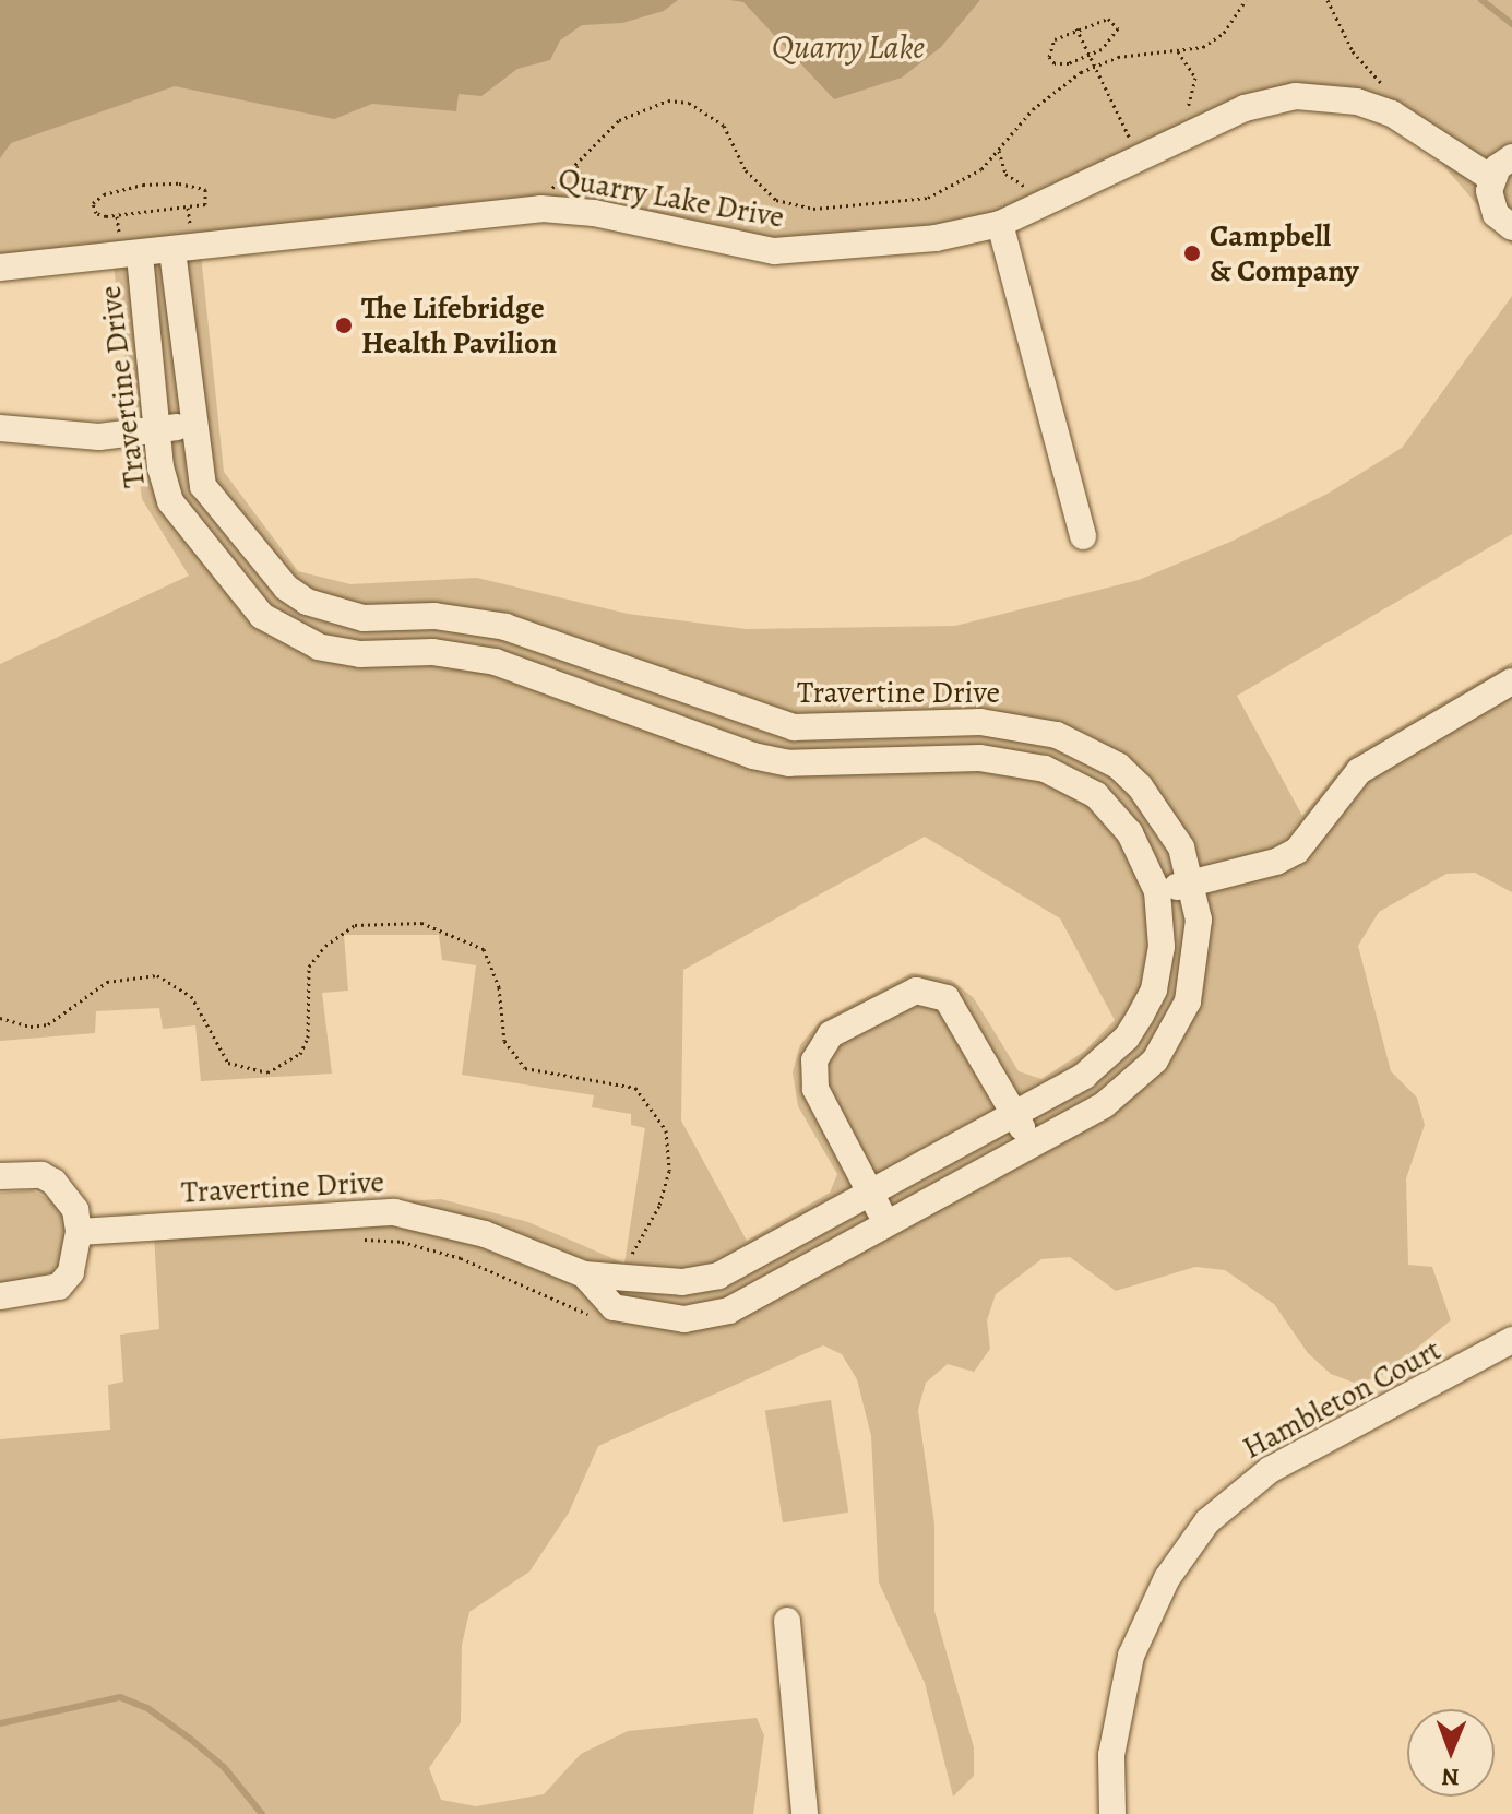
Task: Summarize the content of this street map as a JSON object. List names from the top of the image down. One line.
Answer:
{"streets":{"street":["Quarry Lake Drive","Travertine Drive","Hambleton Court"]},"crossings":[["Quarry Lake Drive","Travertine Drive"]],"water":["Quarry Lake"],"places":["Campbell & Company","The Lifebridge Health Pavilion"],"north":"bottom"}
